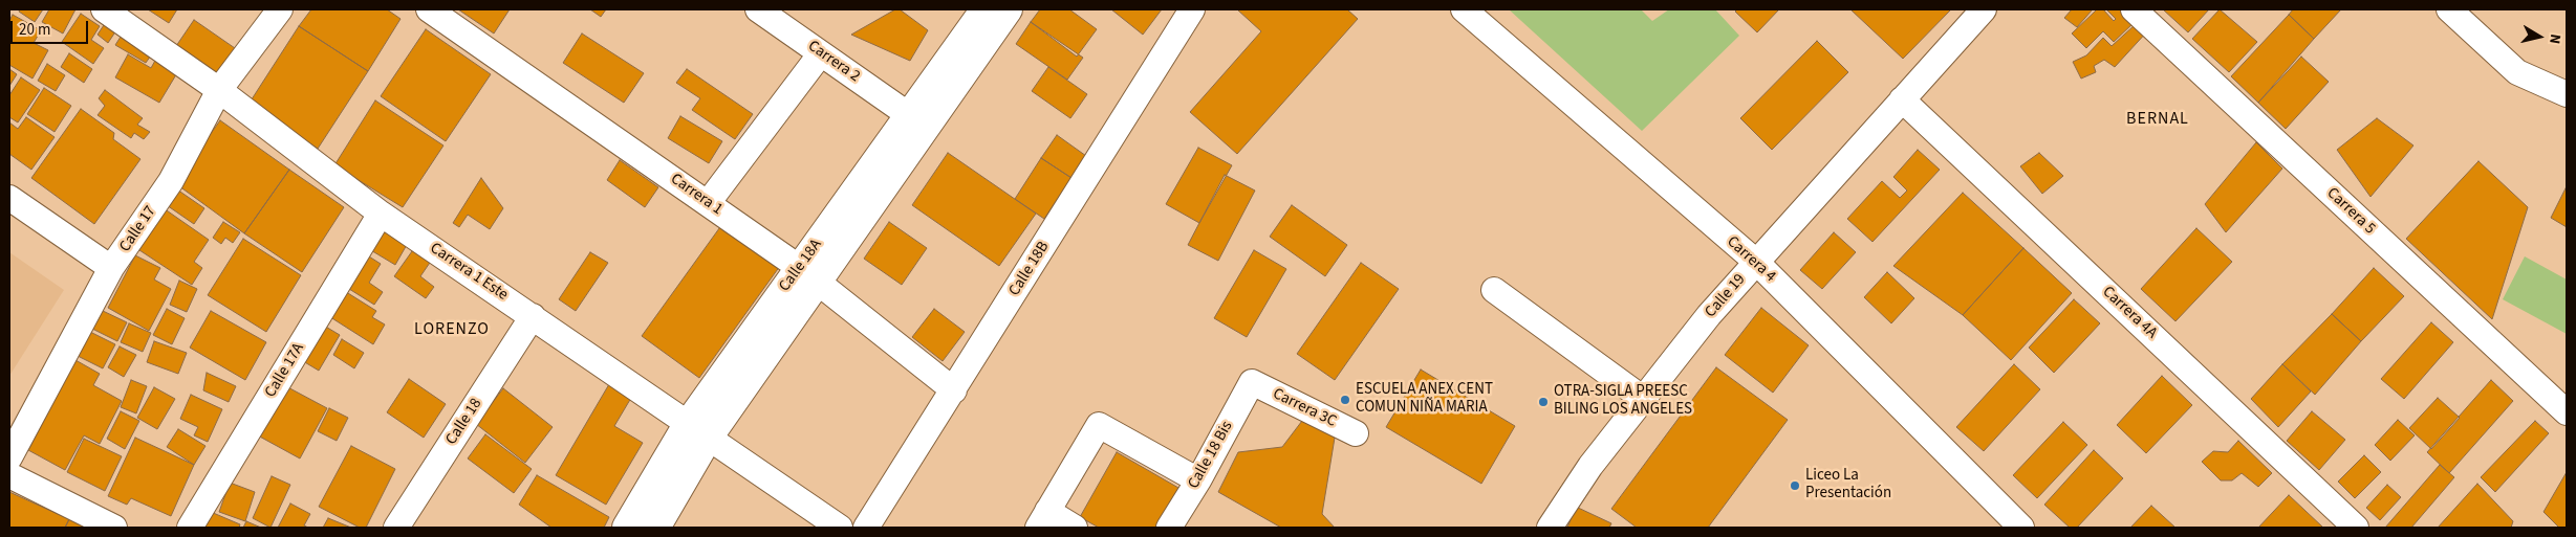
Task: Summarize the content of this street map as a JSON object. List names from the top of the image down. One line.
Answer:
{"streets":{"main road":["Calle 18A"],"street":["Carrera 2","Carrera 1","Carrera 5","Calle 17","Carrera 4","Calle 18B","Carrera 1 Este","Calle 19","Carrera 4A","Calle 17A","Carrera 3C","Calle 18","Calle 18 Bis"]},"crossings":[["Carrera 2","Calle 18A"],["Carrera 1","Calle 18A"],["Carrera 1","Calle 18B"],["Calle 17","Carrera 1 Este"],["Carrera 4","Calle 19"],["Calle 18A","Carrera 1 Este"],["Carrera 1 Este","Calle 17A"],["Carrera 1 Este","Calle 18"],["Calle 19","Carrera 4A"],["Carrera 3C","Calle 18 Bis"]],"districts":["BERNAL","LORENZO"],"places":["ESCUELA ANEX CENT COMUN NIÑA MARIA","OTRA-SIGLA PREESC BILING LOS ANGELES","Liceo La Presentación"],"scale_bar":"20 m","north":"right"}
